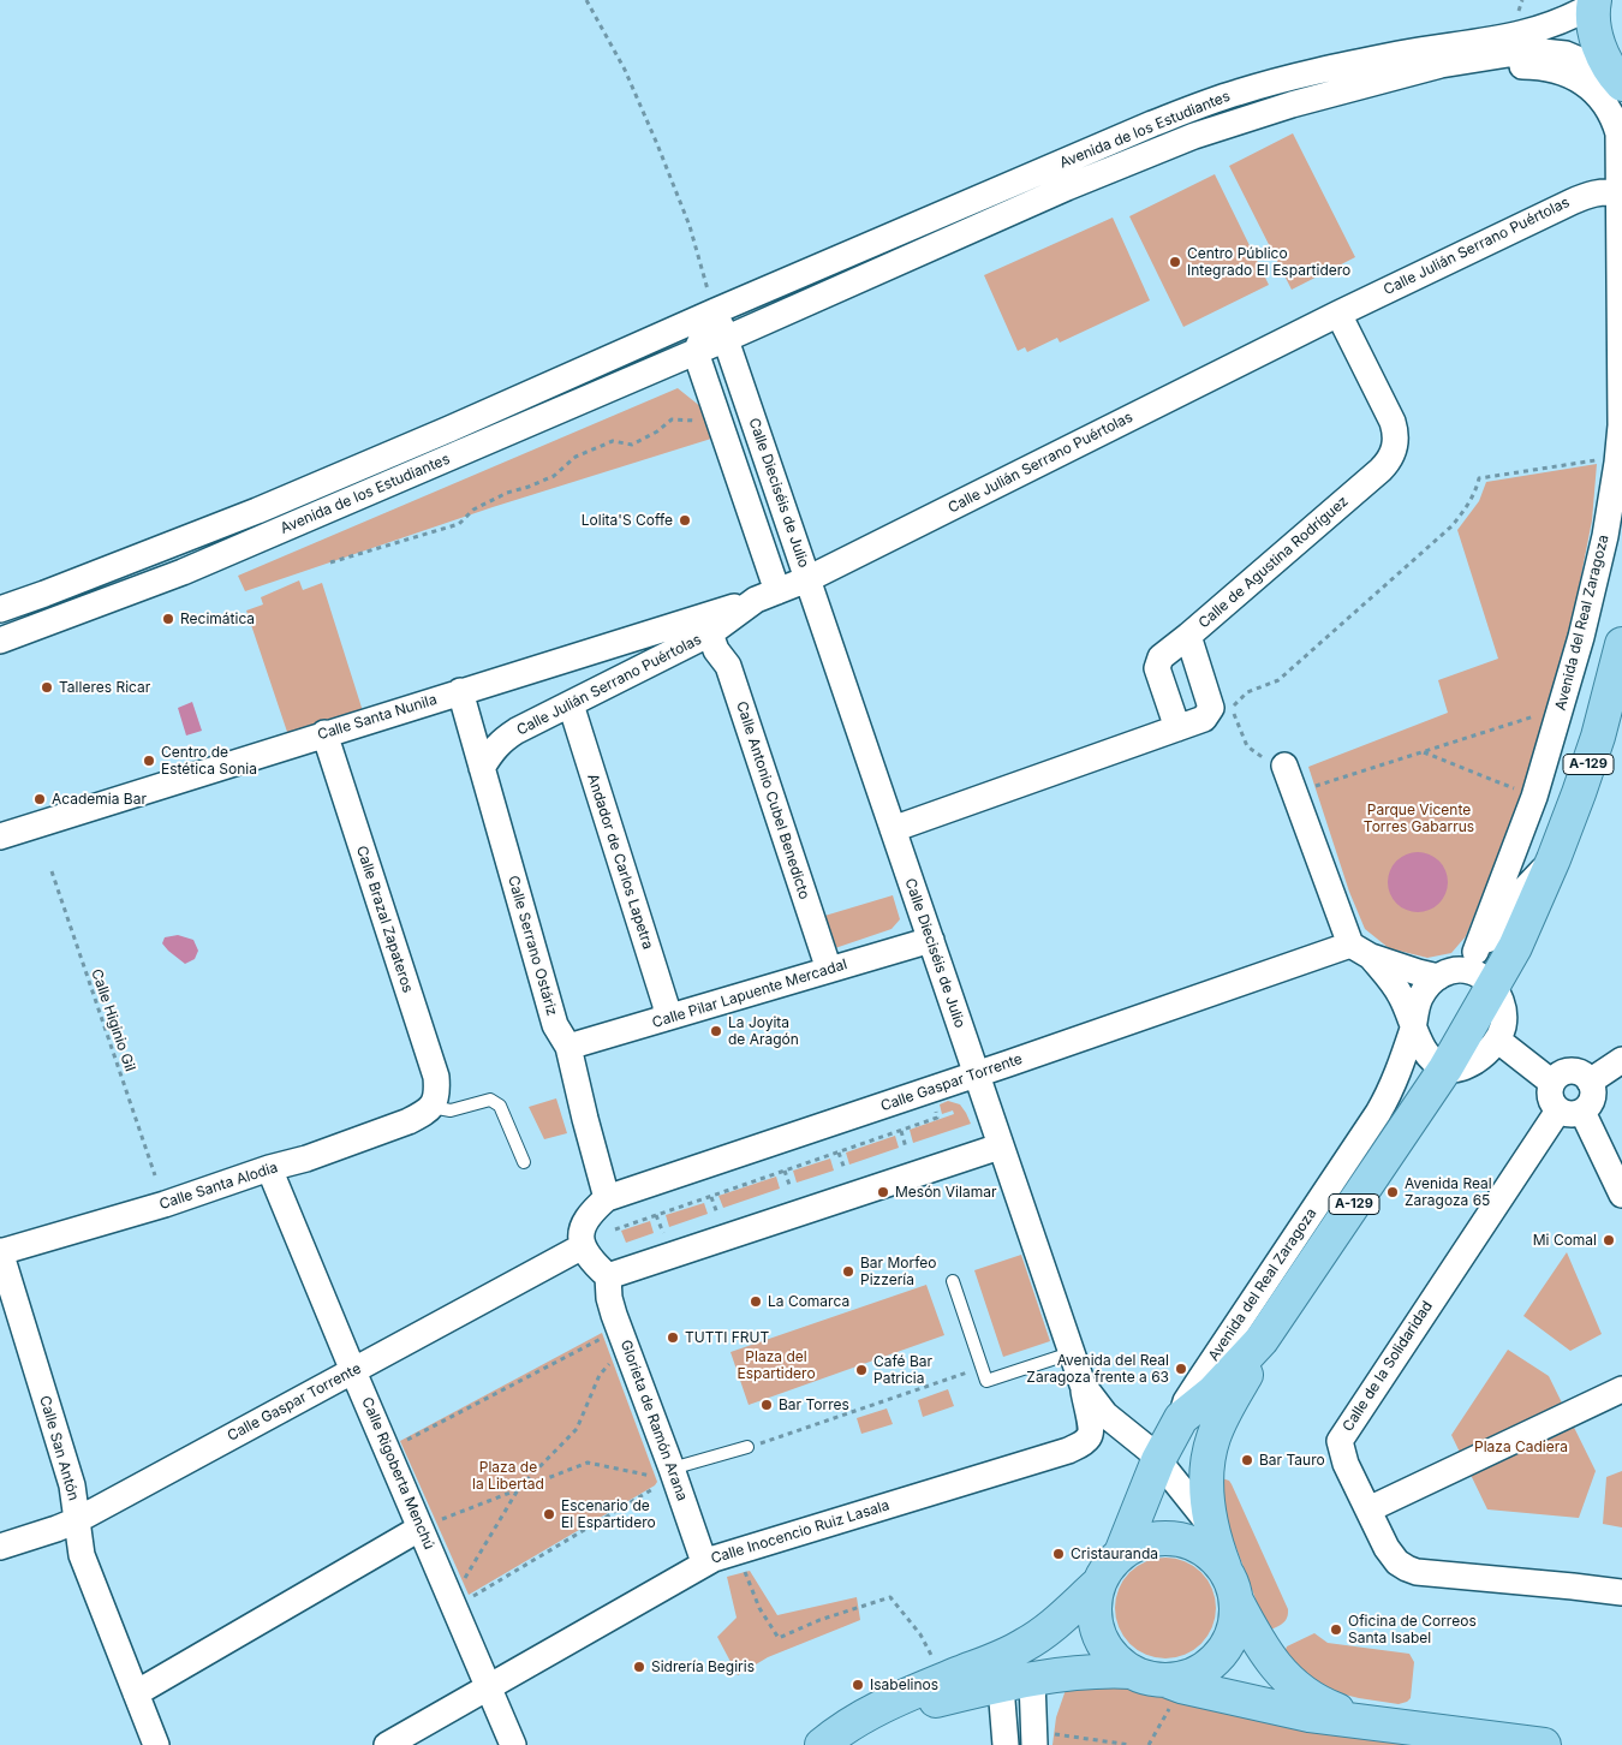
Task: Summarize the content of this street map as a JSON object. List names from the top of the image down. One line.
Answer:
{"streets":{"main road":["Avenida del Real Zaragoza","A-129"],"street":["Avenida de los Estudiantes","Calle Julián Serrano Puértolas","Calle Dieciséis de Julio","Calle de Agustina Rodríguez","Calle Santa Nunila","Calle Antonio Cubel Benedicto","Andador de Carlos Lapetra","Calle Brazal Zapateros","Calle Serrano Ostáriz","Calle Pilar Lapuente Mercadal","Calle Gaspar Torrente","Calle Santa Alodia","Calle de la Solidaridad","Glorieta de Ramón Arana","Calle San Antón","Calle Rigoberta Menchú","Calle Inocencio Ruiz Lasala"],"path":["Calle Higinio Gil"]},"crossings":[["Avenida de los Estudiantes","Calle Dieciséis de Julio"],["Avenida de los Estudiantes","Avenida del Real Zaragoza"],["Calle Julián Serrano Puértolas","Calle Dieciséis de Julio"],["Calle Julián Serrano Puértolas","Calle de Agustina Rodríguez"],["Calle Julián Serrano Puértolas","Avenida del Real Zaragoza"],["Calle Julián Serrano Puértolas","Calle Santa Nunila"],["Calle Julián Serrano Puértolas","Calle Antonio Cubel Benedicto"],["Calle Julián Serrano Puértolas","Andador de Carlos Lapetra"],["Calle Julián Serrano Puértolas","Calle Serrano Ostáriz"],["Calle Dieciséis de Julio","Calle de Agustina Rodríguez"],["Calle Dieciséis de Julio","Avenida del Real Zaragoza"],["Calle Dieciséis de Julio","Calle Pilar Lapuente Mercadal"],["Calle Dieciséis de Julio","Calle Gaspar Torrente"],["Calle Dieciséis de Julio","Calle Inocencio Ruiz Lasala"],["Calle Santa Nunila","Calle Brazal Zapateros"],["Calle Santa Nunila","Calle Serrano Ostáriz"],["Calle Antonio Cubel Benedicto","Calle Pilar Lapuente Mercadal"],["Andador de Carlos Lapetra","Calle Pilar Lapuente Mercadal"],["Calle Brazal Zapateros","Calle Santa Alodia"],["Calle Serrano Ostáriz","Calle Pilar Lapuente Mercadal"],["Calle Serrano Ostáriz","Calle Gaspar Torrente"],["Calle Gaspar Torrente","Calle San Antón"],["Calle Gaspar Torrente","Calle Rigoberta Menchú"],["Calle Santa Alodia","Calle San Antón"],["Calle Santa Alodia","Calle Rigoberta Menchú"],["Glorieta de Ramón Arana","Calle Inocencio Ruiz Lasala"],["Calle Rigoberta Menchú","Calle Inocencio Ruiz Lasala"]],"parks":["Parque Vicente Torres Gabarrus","Plaza del Espartidero","Plaza Cadiera","Plaza de la Libertad"],"places":["Centro Público Integrado El Espartidero","Lolita'S Coffe","Recimática","Talleres Ricar","Centro de Estética Sonia","Academia Bar","La Joyita de Aragón","Mesón Vilamar","Avenida Real Zaragoza 65","Mi Comal","Bar Morfeo Pizzería","La Comarca","TUTTI FRUT","Avenida del Real Zaragoza frente a 63","Café Bar Patricia","Bar Torres","Bar Tauro","Escenario de El Espartidero","Cristauranda","Oficina de Correos Santa Isabel","Sidrería Begiris","Isabelinos"]}
